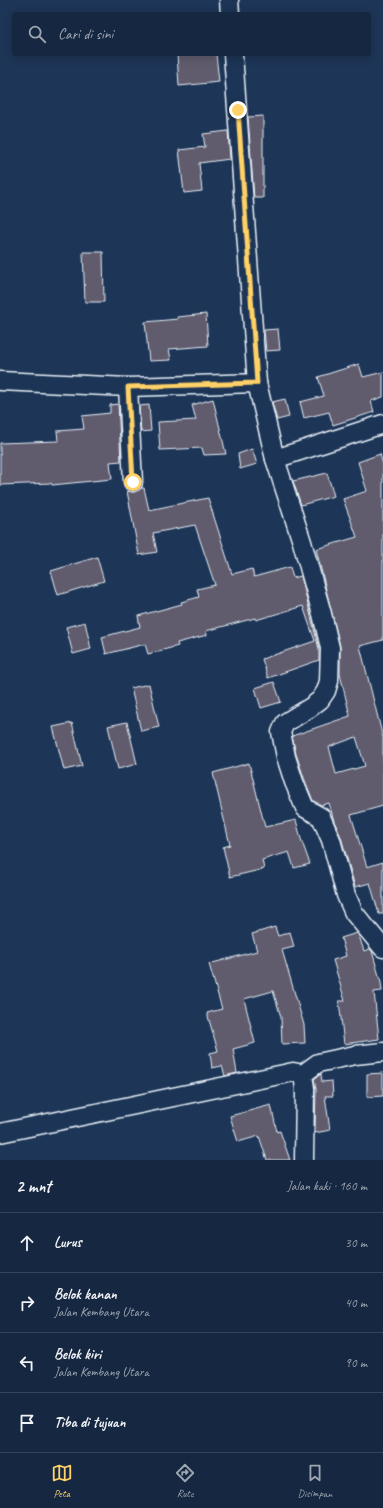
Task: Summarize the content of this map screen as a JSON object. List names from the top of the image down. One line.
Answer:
{"page":{"search":"Cari di sini","heading":["2 mnt","Jalan kaki · 160 m"],"list":[["Lurus","30 m"],["Belok kanan","Jalan Kembang Utara","40 m"],["Belok kiri","Jalan Kembang Utara","90 m"],"Tiba di tujuan"],"nav":["Peta","Rute","Disimpan"]}}
